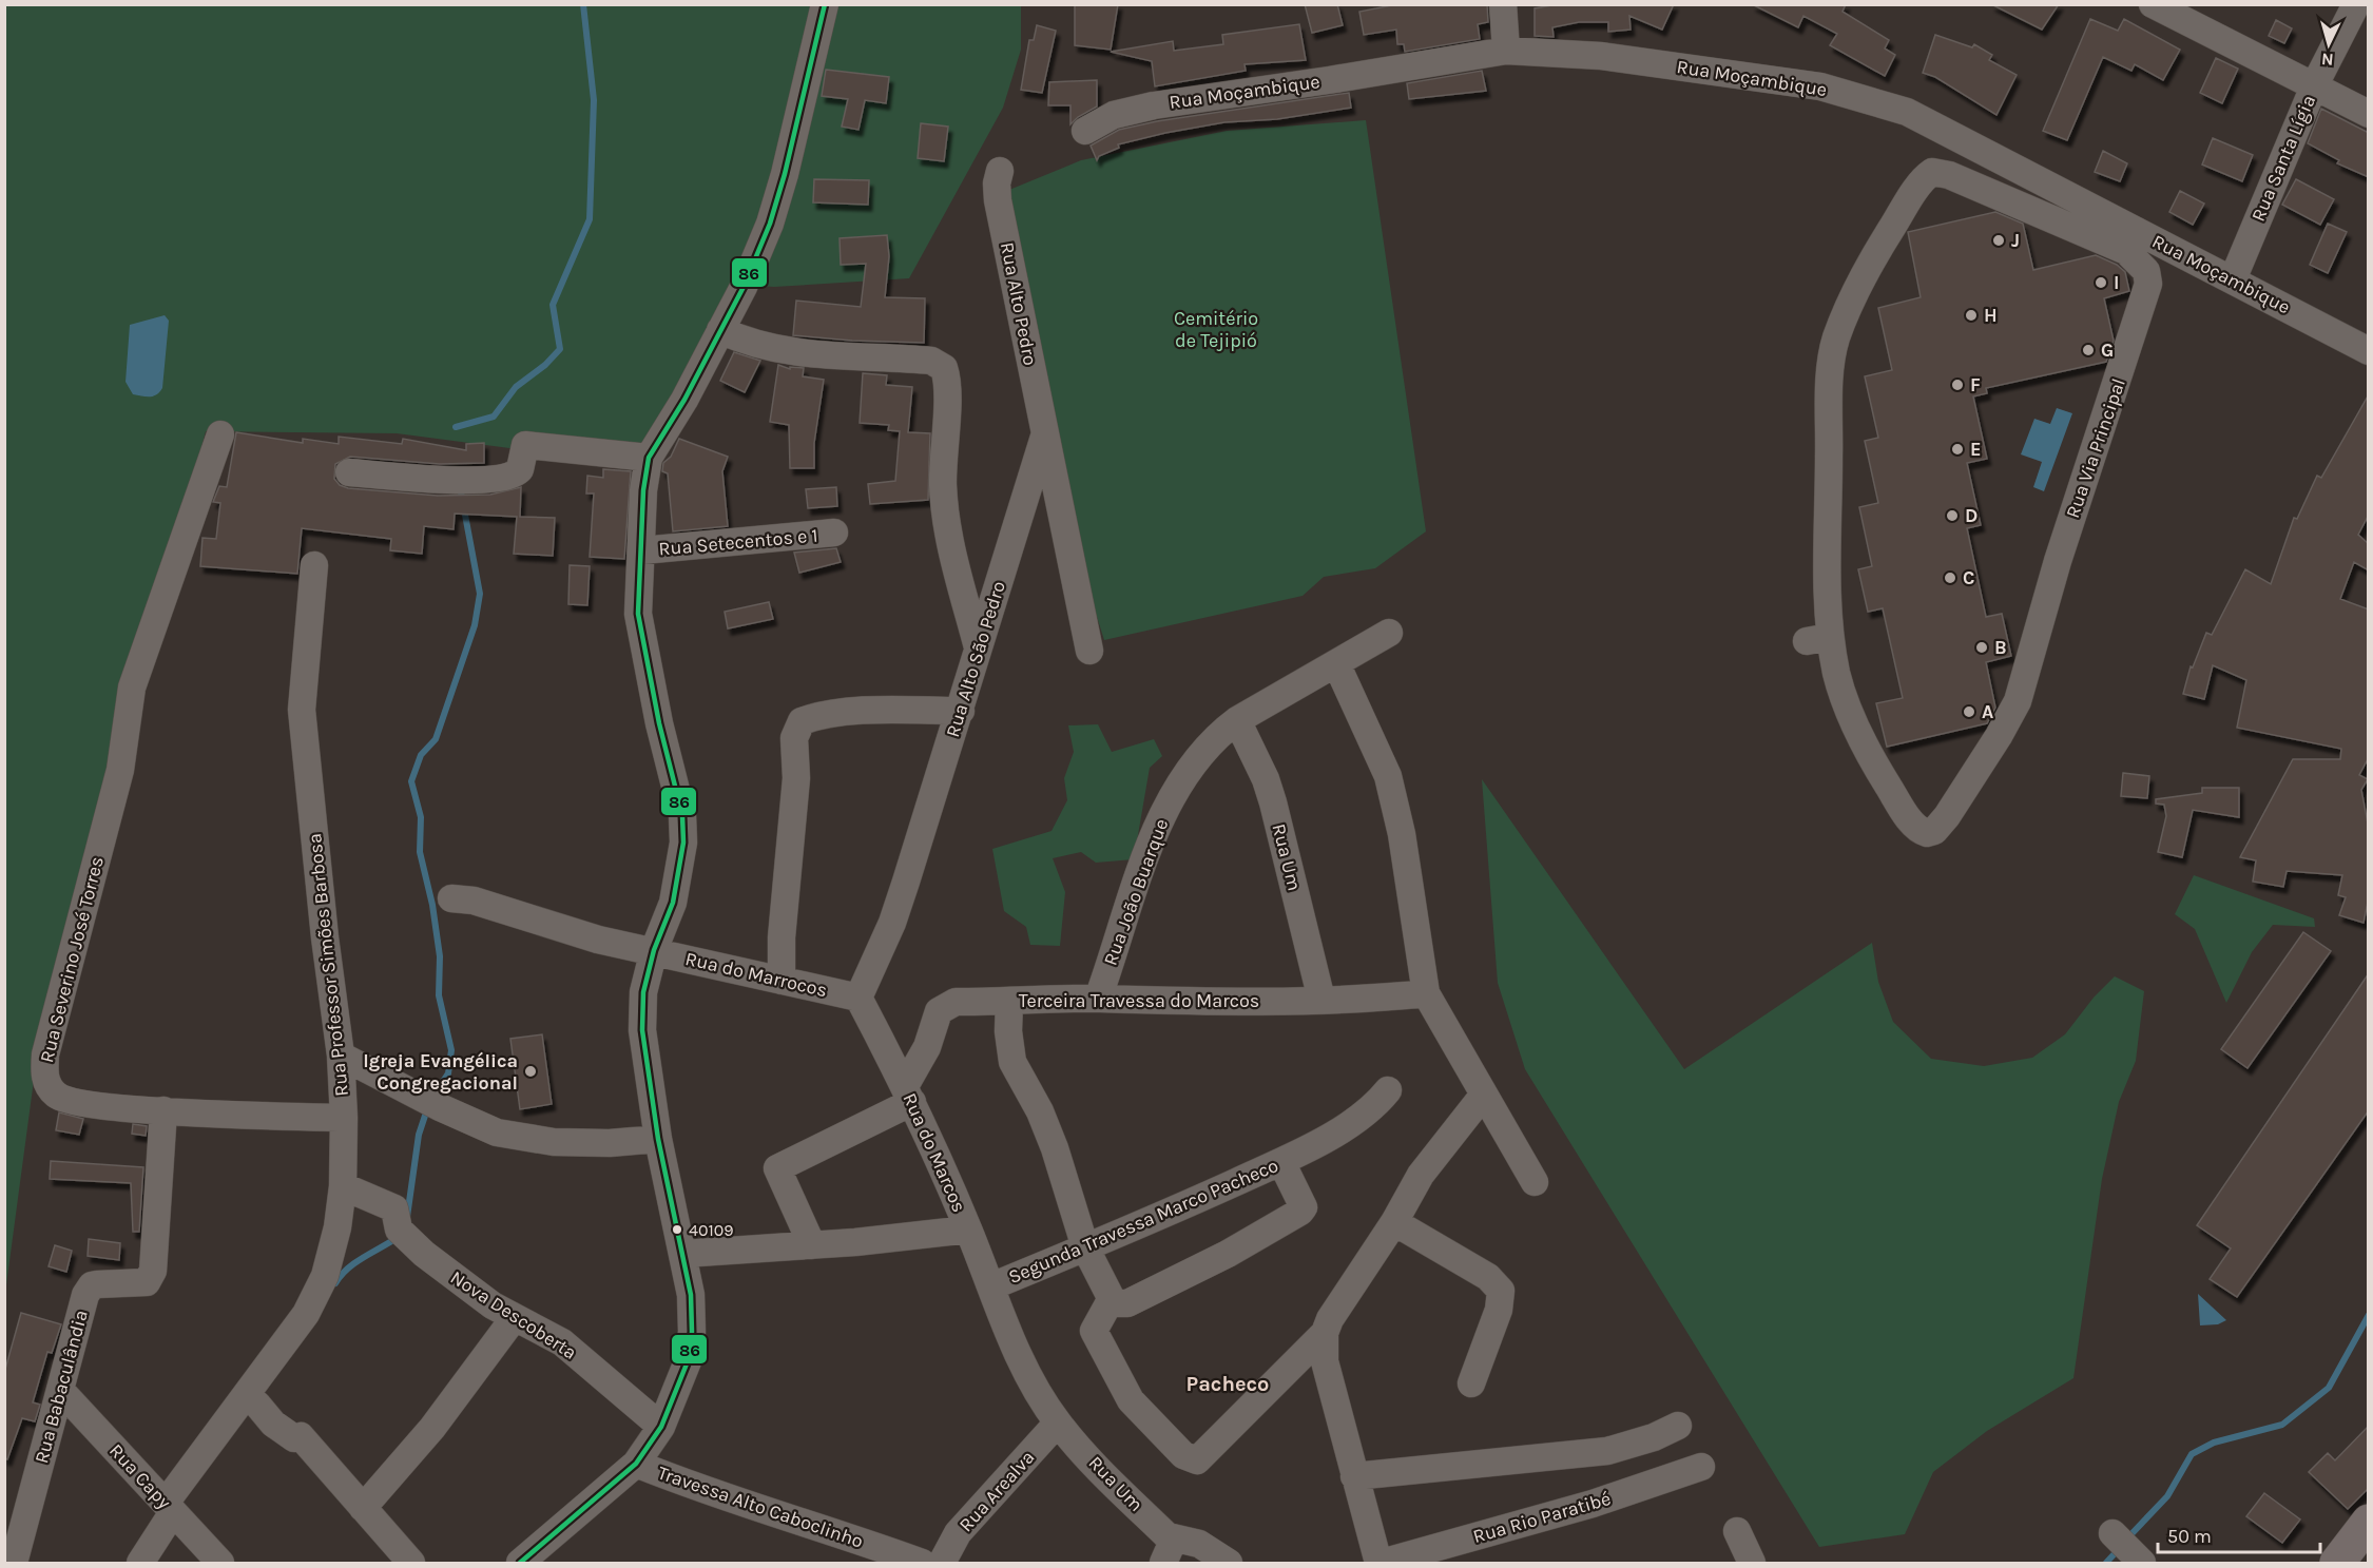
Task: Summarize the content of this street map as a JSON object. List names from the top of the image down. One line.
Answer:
{"streets":{"street":["Rua Moçambique","Rua Santa Lígia","Rua Alto Pedro","Rua Via Principal","Rua Setecentos e 1","Rua Alto São Pedro","Rua Um","Rua João Buarque","Rua Severino José Torres","Rua Professor Simões Barbosa","Rua do Marrocos","Terceira Travessa do Marcos","Rua do Marcos","Segunda Travessa Marco Pacheco","Nova Descoberta","Rua Babaculândia","Rua Capy","Rua Arealva","Travessa Alto Caboclinho","Rua Rio Paratibé"]},"crossings":[["Rua Moçambique","Rua Santa Lígia"],["Rua Alto Pedro","Rua Alto São Pedro"],["Rua Alto São Pedro","Rua do Marrocos"],["Rua Alto São Pedro","Rua do Marcos"],["Rua Um","Rua João Buarque"],["Rua Um","Terceira Travessa do Marcos"],["Rua Um","Rua do Marcos"],["Rua Um","Rua Arealva"],["Rua João Buarque","Terceira Travessa do Marcos"],["Rua Severino José Torres","Rua Professor Simões Barbosa"],["Rua Severino José Torres","Rua Babaculândia"],["Rua Professor Simões Barbosa","Nova Descoberta"],["Rua Professor Simões Barbosa","Rua Capy"],["Rua do Marrocos","Rua do Marcos"],["Terceira Travessa do Marcos","Rua do Marcos"],["Rua do Marcos","Segunda Travessa Marco Pacheco"],["Rua do Marcos","Rua Arealva"],["Rua Babaculândia","Rua Capy"]],"districts":["Pacheco"],"parks":["Cemitério de Tejipió"],"places":["J","I","H","G","F","E","D","C","B","A","Igreja Evangélica Congregacional","40109"],"lines":["transit line 86"],"scale_bar":"50 m","north":"bottom"}
